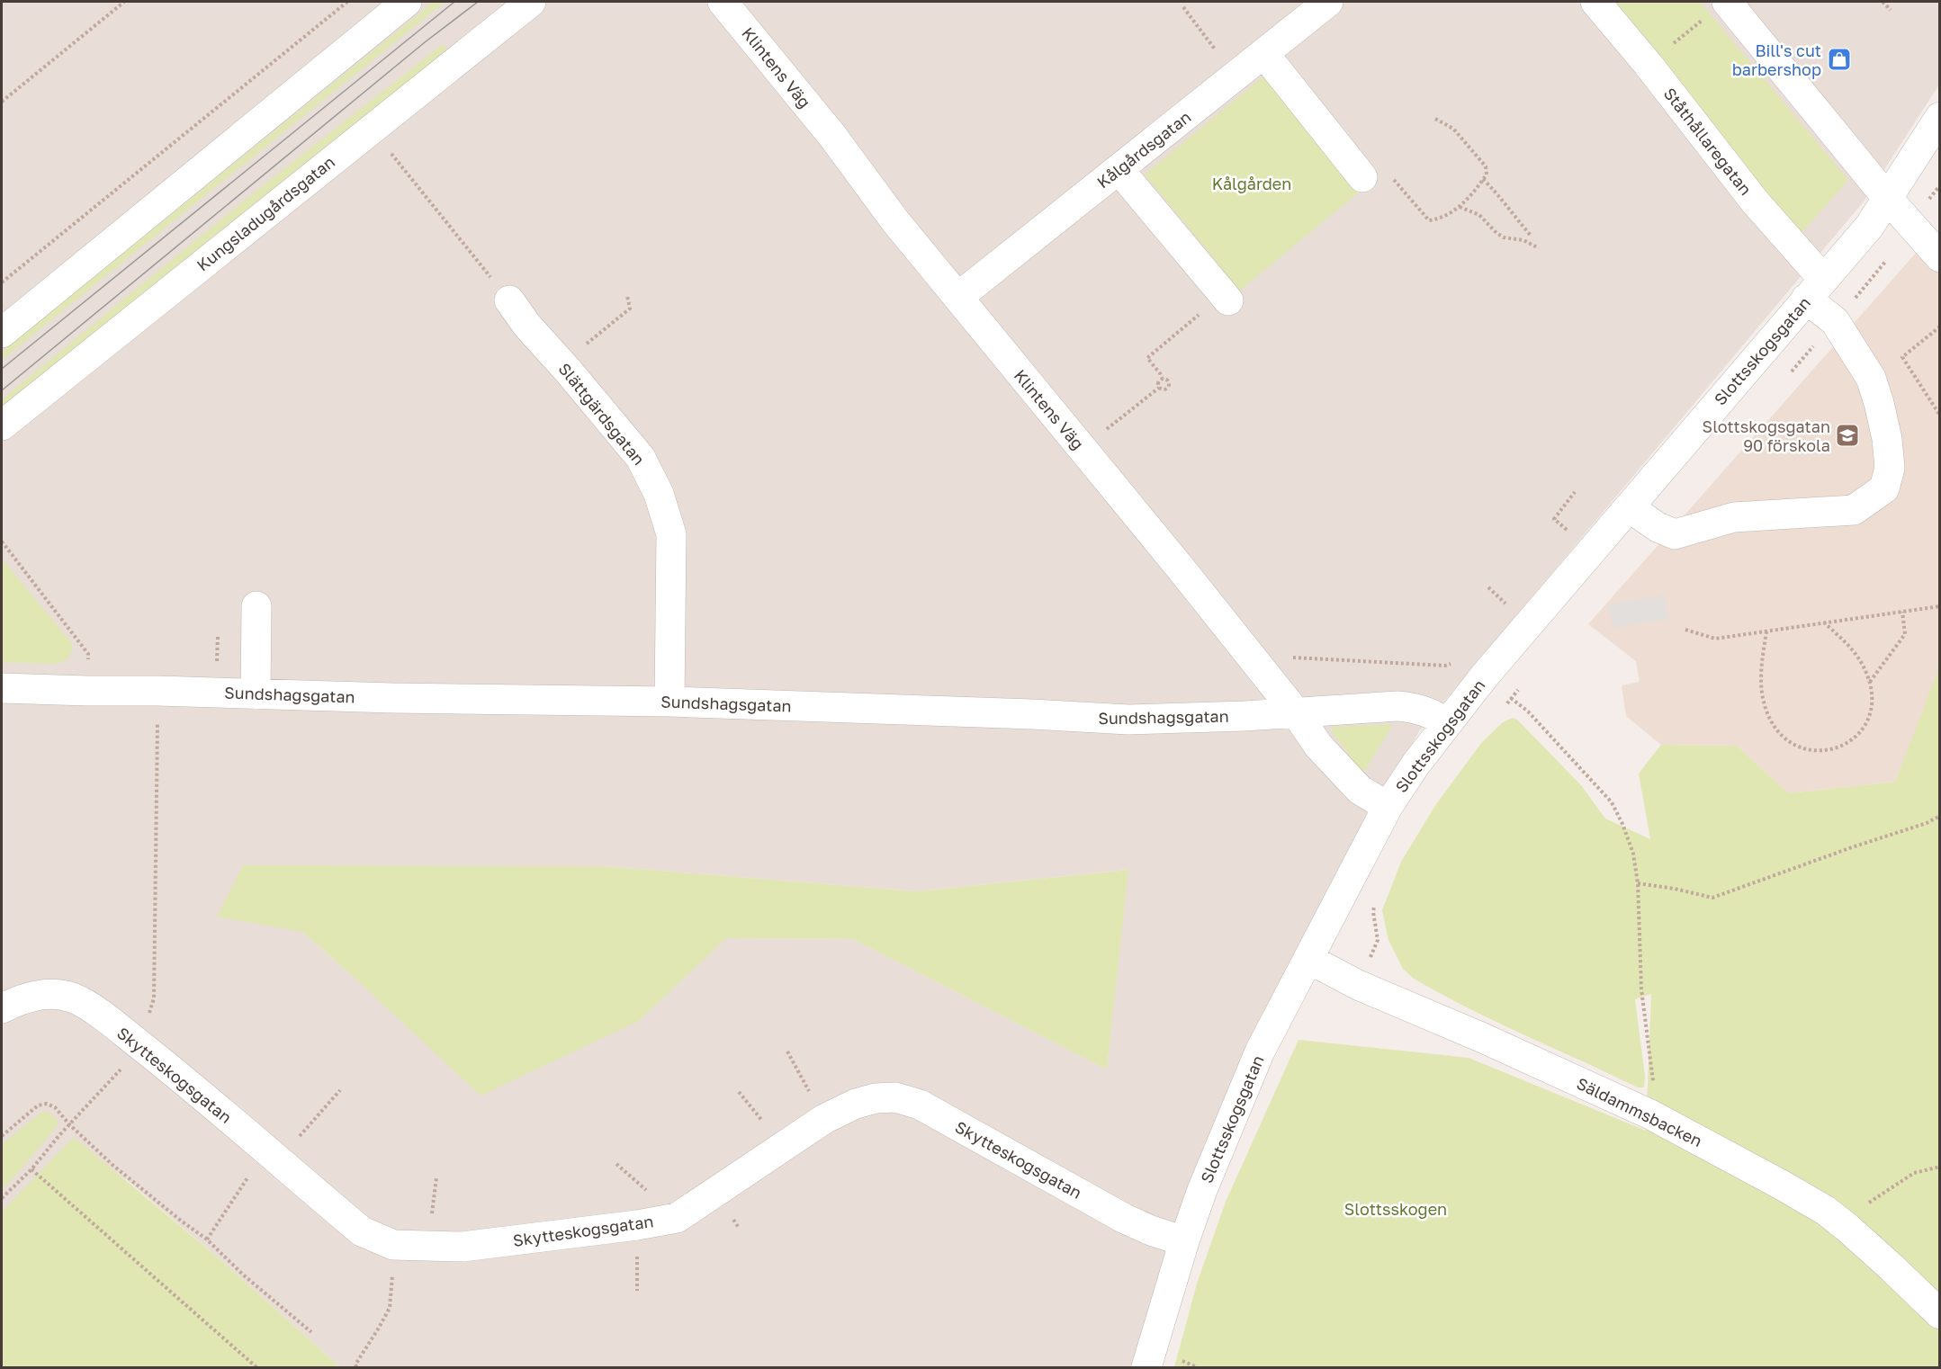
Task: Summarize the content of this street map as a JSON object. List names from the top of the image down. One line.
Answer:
{"streets":{"street":["Klintens Väg","Ståthållaregatan","Kålgårdsgatan","Kungsladugårdsgatan","Slottsskogsgatan","Slättgärdsgatan","Sundshagsgatan","Skytteskogsgatan","Säldammsbacken"]},"crossings":[["Klintens Väg","Kålgårdsgatan"],["Klintens Väg","Slottsskogsgatan"],["Klintens Väg","Sundshagsgatan"],["Ståthållaregatan","Slottsskogsgatan"],["Slottsskogsgatan","Sundshagsgatan"],["Slottsskogsgatan","Skytteskogsgatan"],["Slottsskogsgatan","Säldammsbacken"],["Slättgärdsgatan","Sundshagsgatan"]],"parks":["Kålgården","Slottsskogen"],"places":{"shop":["Bill's cut barbershop"],"school or university":["Slottskogsgatan 90 förskola"]}}
